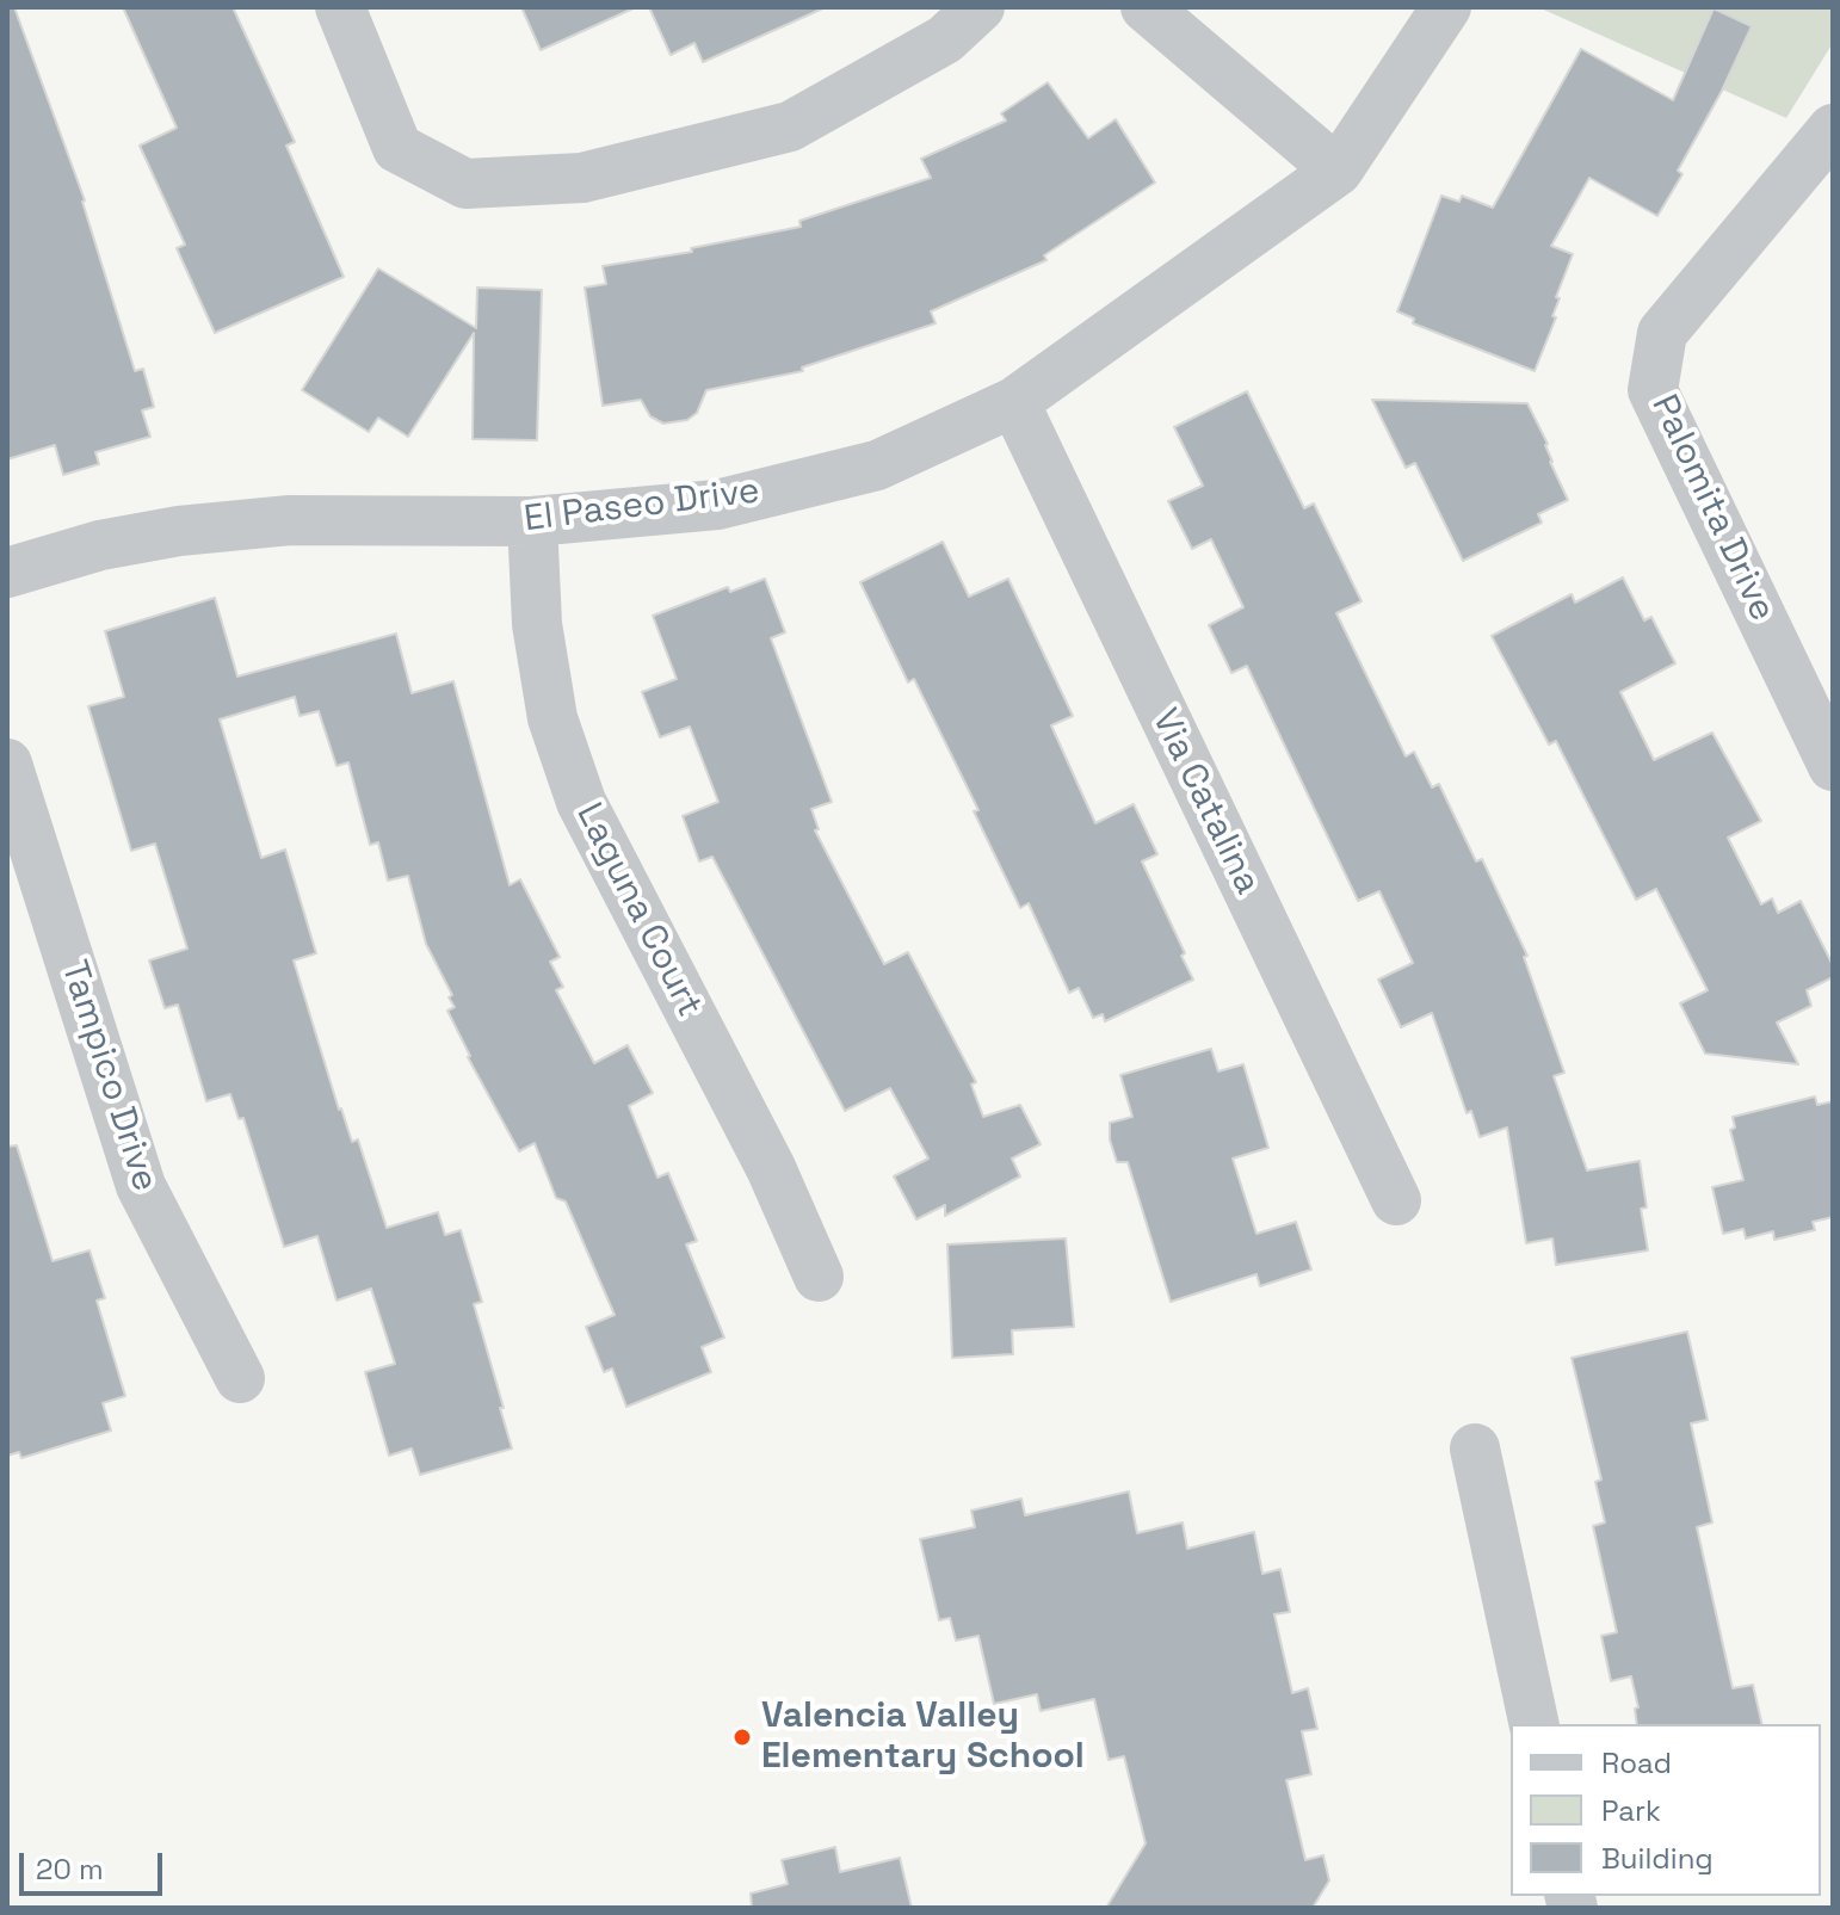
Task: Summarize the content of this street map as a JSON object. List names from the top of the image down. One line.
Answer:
{"streets":{"street":["El Paseo Drive","Palomita Drive","Via Catalina","Laguna Court","Tampico Drive"]},"crossings":[["El Paseo Drive","Via Catalina"],["El Paseo Drive","Laguna Court"]],"places":["Valencia Valley Elementary School"],"legend":["Road","Park","Building"],"scale_bar":"20 m"}
